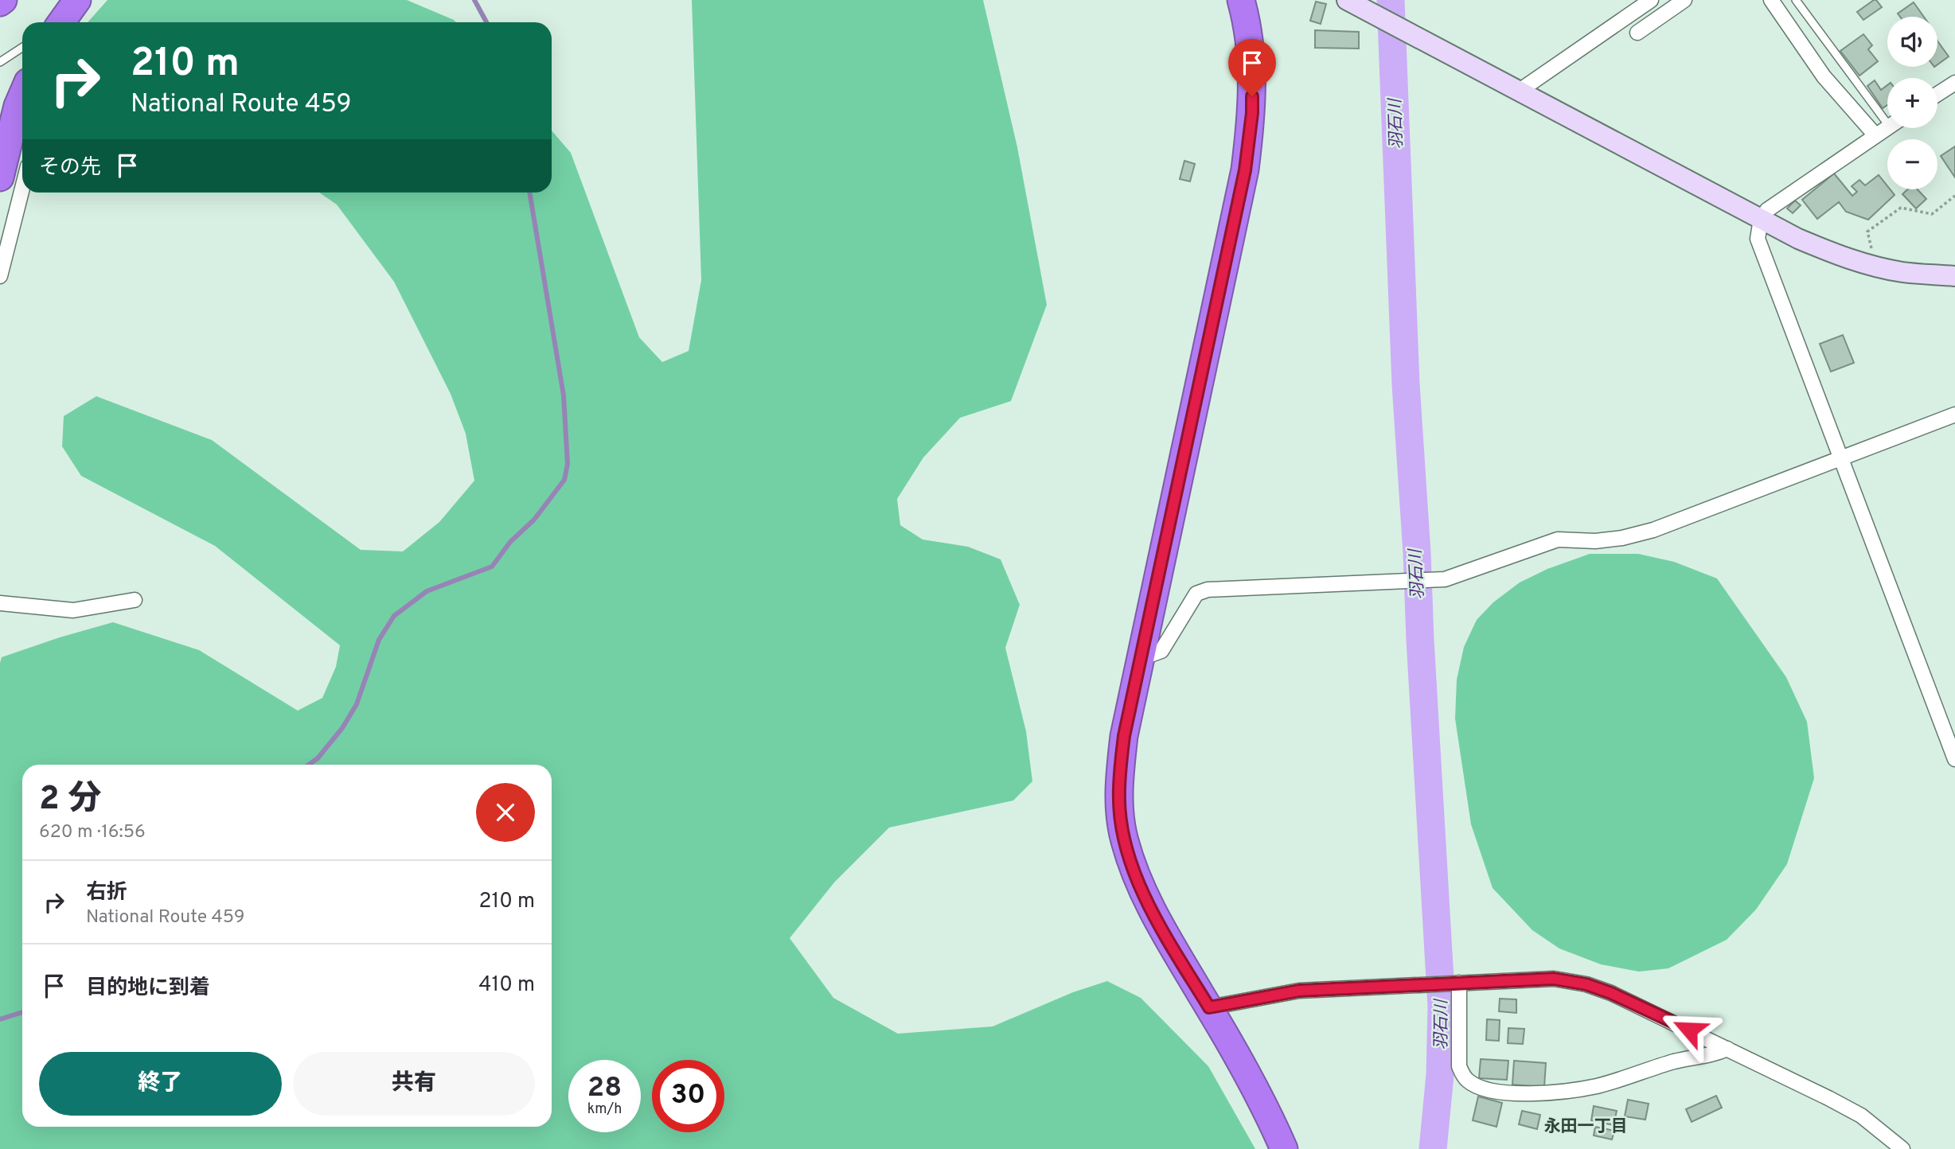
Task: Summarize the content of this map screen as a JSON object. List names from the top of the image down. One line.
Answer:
{"districts":["永田一丁目"],"water":["羽石川"],"page":{"map_buttons":["+","−"],"turn":["210 m","National Route 459"],"then":"その先","heading":["2 分","620 m · 16:56"],"list":[{"name":"右折","note":"National Route 459","value":"210 m"},{"name":"目的地に到着","value":"410 m"}],"buttons":["終了","共有"],"speed":"28 km/h","limit":"30"}}
